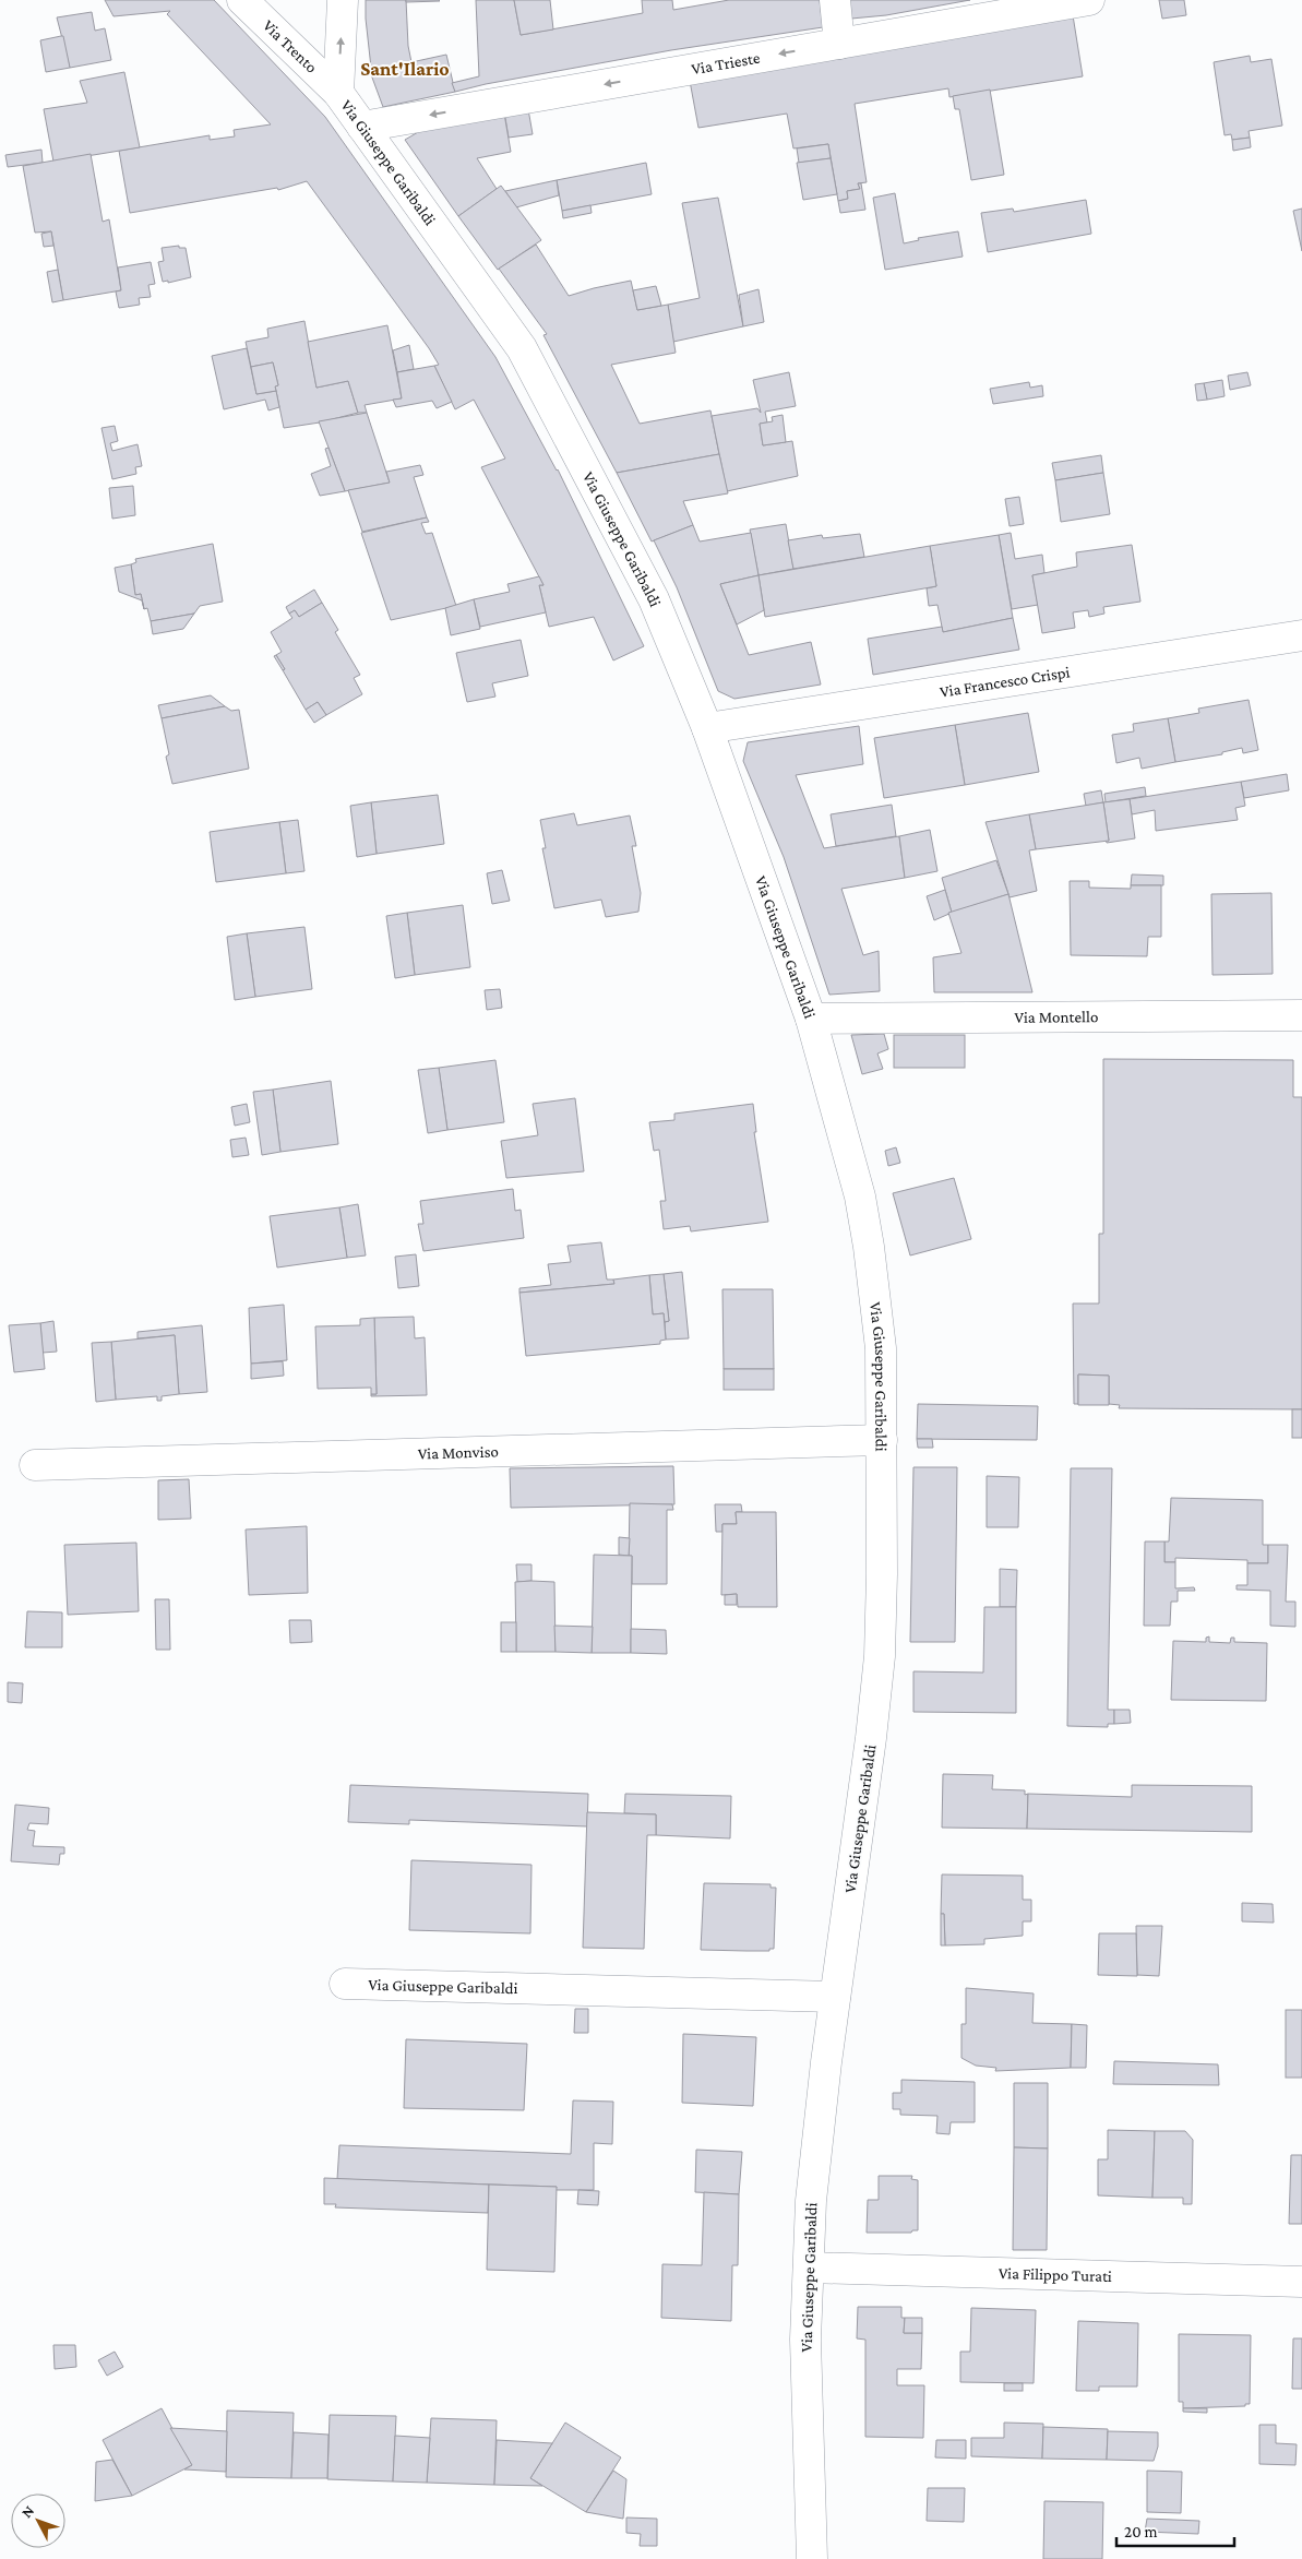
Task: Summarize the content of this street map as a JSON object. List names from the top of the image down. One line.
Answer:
{"streets":{"street":["Via Trento","Via Trieste","Via Giuseppe Garibaldi","Via Francesco Crispi","Via Montello","Via Monviso","Via Filippo Turati"]},"crossings":[["Via Trento","Via Giuseppe Garibaldi"],["Via Trieste","Via Giuseppe Garibaldi"],["Via Giuseppe Garibaldi","Via Francesco Crispi"],["Via Giuseppe Garibaldi","Via Montello"],["Via Giuseppe Garibaldi","Via Monviso"],["Via Giuseppe Garibaldi","Via Filippo Turati"]],"one_way":["Via Trieste"],"districts":["Sant'Ilario"],"scale_bar":"20 m","north":"top left"}
